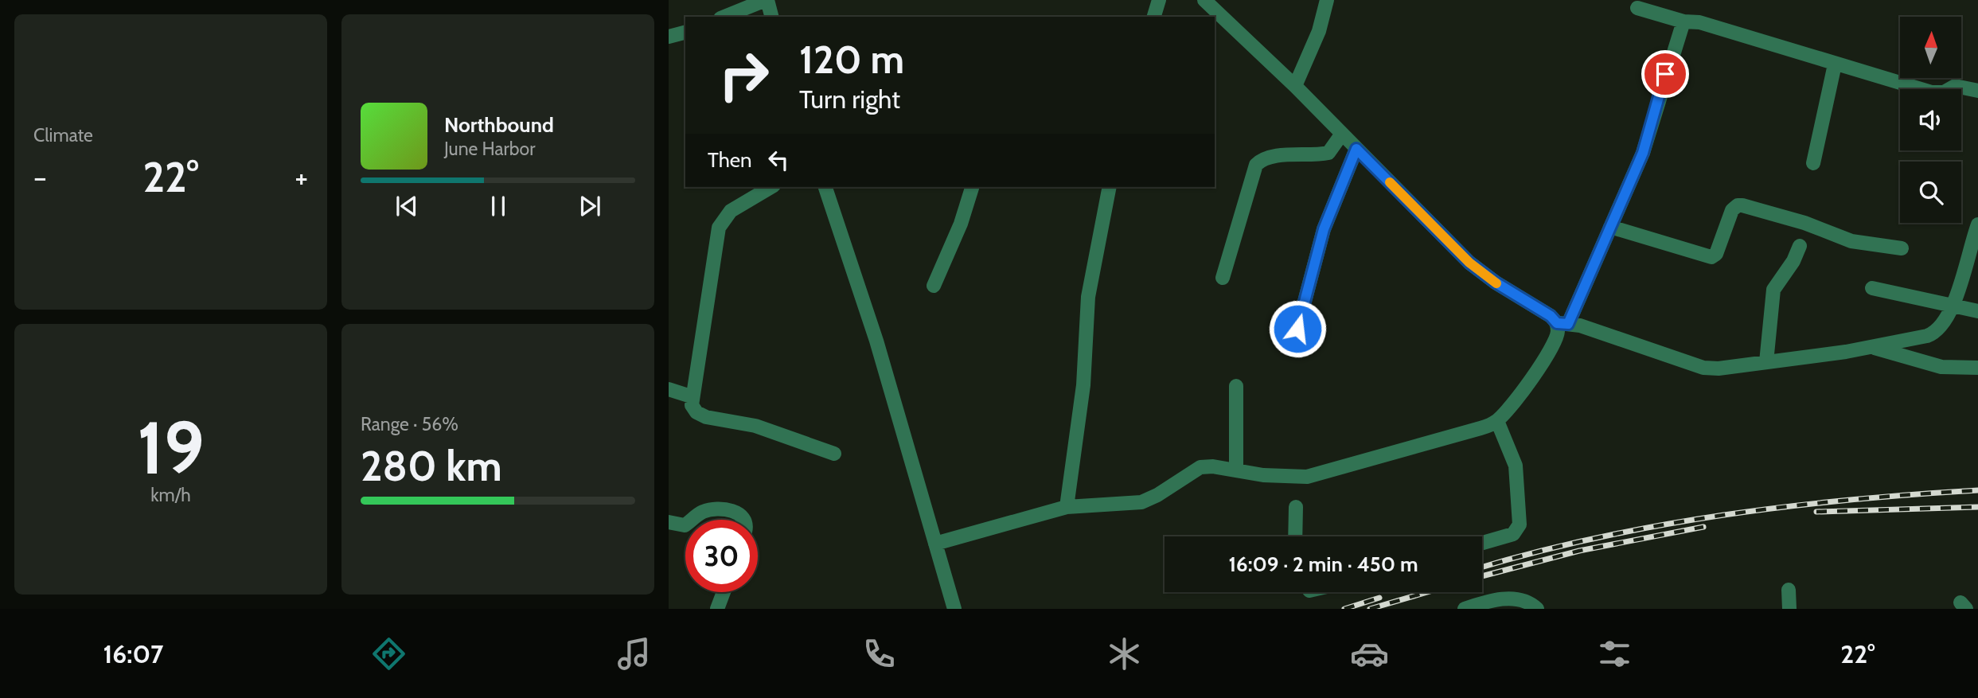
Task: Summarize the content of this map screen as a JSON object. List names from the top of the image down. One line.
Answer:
{"north":"top","page":{"tile":["Climate",["19","km/h"],["Range · 56%","280 km"]],"turn":["120 m","Turn right"],"song":["Northbound","June Harbor"],"then":"Then","heat":["−","22°","+"],"limit":"30","trip":"16:09 · 2 min · 450 m","tabs":["16:07","22°"]}}
